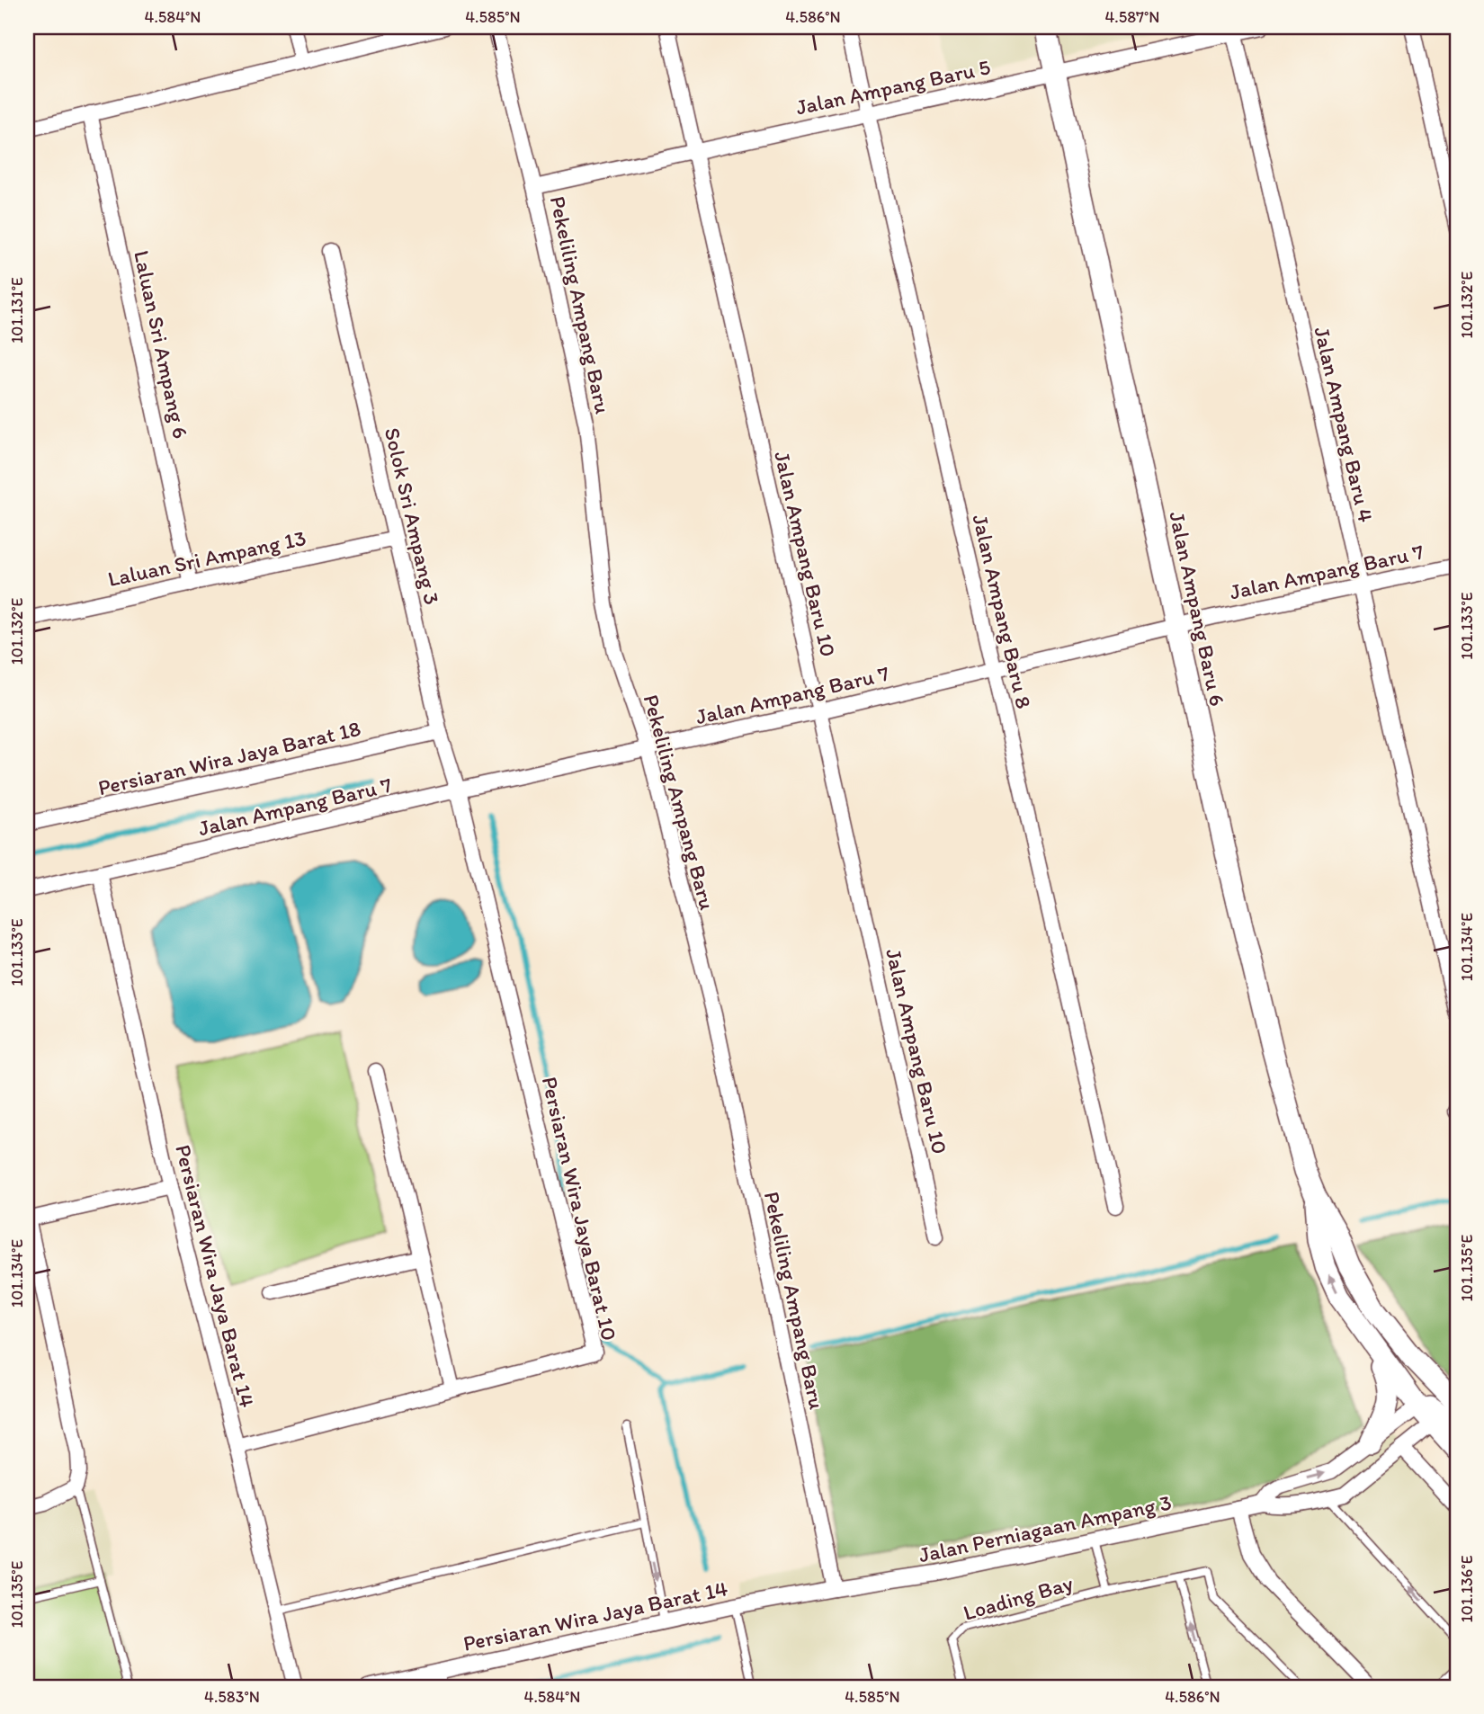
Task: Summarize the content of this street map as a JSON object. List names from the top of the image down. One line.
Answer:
{"streets":{"main road":["Jalan Ampang Baru 6"],"street":["Jalan Ampang Baru 5","Pekeliling Ampang Baru","Laluan Sri Ampang 6","Jalan Ampang Baru 4","Solok Sri Ampang 3","Jalan Ampang Baru 10","Laluan Sri Ampang 13","Jalan Ampang Baru 7","Jalan Ampang Baru 8","Persiaran Wira Jaya Barat 18","Persiaran Wira Jaya Barat 10","Persiaran Wira Jaya Barat 14","Jalan Perniagaan Ampang 3"],"lane":["Loading Bay"]},"crossings":[["Jalan Ampang Baru 5","Pekeliling Ampang Baru"],["Jalan Ampang Baru 5","Jalan Ampang Baru 4"],["Jalan Ampang Baru 5","Jalan Ampang Baru 10"],["Jalan Ampang Baru 5","Jalan Ampang Baru 6"],["Jalan Ampang Baru 5","Jalan Ampang Baru 8"],["Pekeliling Ampang Baru","Jalan Ampang Baru 7"],["Pekeliling Ampang Baru","Persiaran Wira Jaya Barat 14"],["Pekeliling Ampang Baru","Jalan Perniagaan Ampang 3"],["Laluan Sri Ampang 6","Laluan Sri Ampang 13"],["Jalan Ampang Baru 4","Jalan Ampang Baru 7"],["Solok Sri Ampang 3","Laluan Sri Ampang 13"],["Solok Sri Ampang 3","Jalan Ampang Baru 7"],["Solok Sri Ampang 3","Persiaran Wira Jaya Barat 18"],["Solok Sri Ampang 3","Persiaran Wira Jaya Barat 10"],["Jalan Ampang Baru 10","Jalan Ampang Baru 7"],["Jalan Ampang Baru 7","Jalan Ampang Baru 6"],["Jalan Ampang Baru 7","Jalan Ampang Baru 8"],["Jalan Ampang Baru 7","Persiaran Wira Jaya Barat 10"],["Jalan Ampang Baru 7","Persiaran Wira Jaya Barat 14"],["Jalan Ampang Baru 6","Jalan Perniagaan Ampang 3"],["Persiaran Wira Jaya Barat 10","Persiaran Wira Jaya Barat 14"],["Persiaran Wira Jaya Barat 14","Jalan Perniagaan Ampang 3"]],"coordinates":["4.584°N","4.585°N","4.586°N","4.587°N","101.132°E","101.131°E","101.133°E","101.134°E","101.135°E","101.136°E","4.583°N"]}
